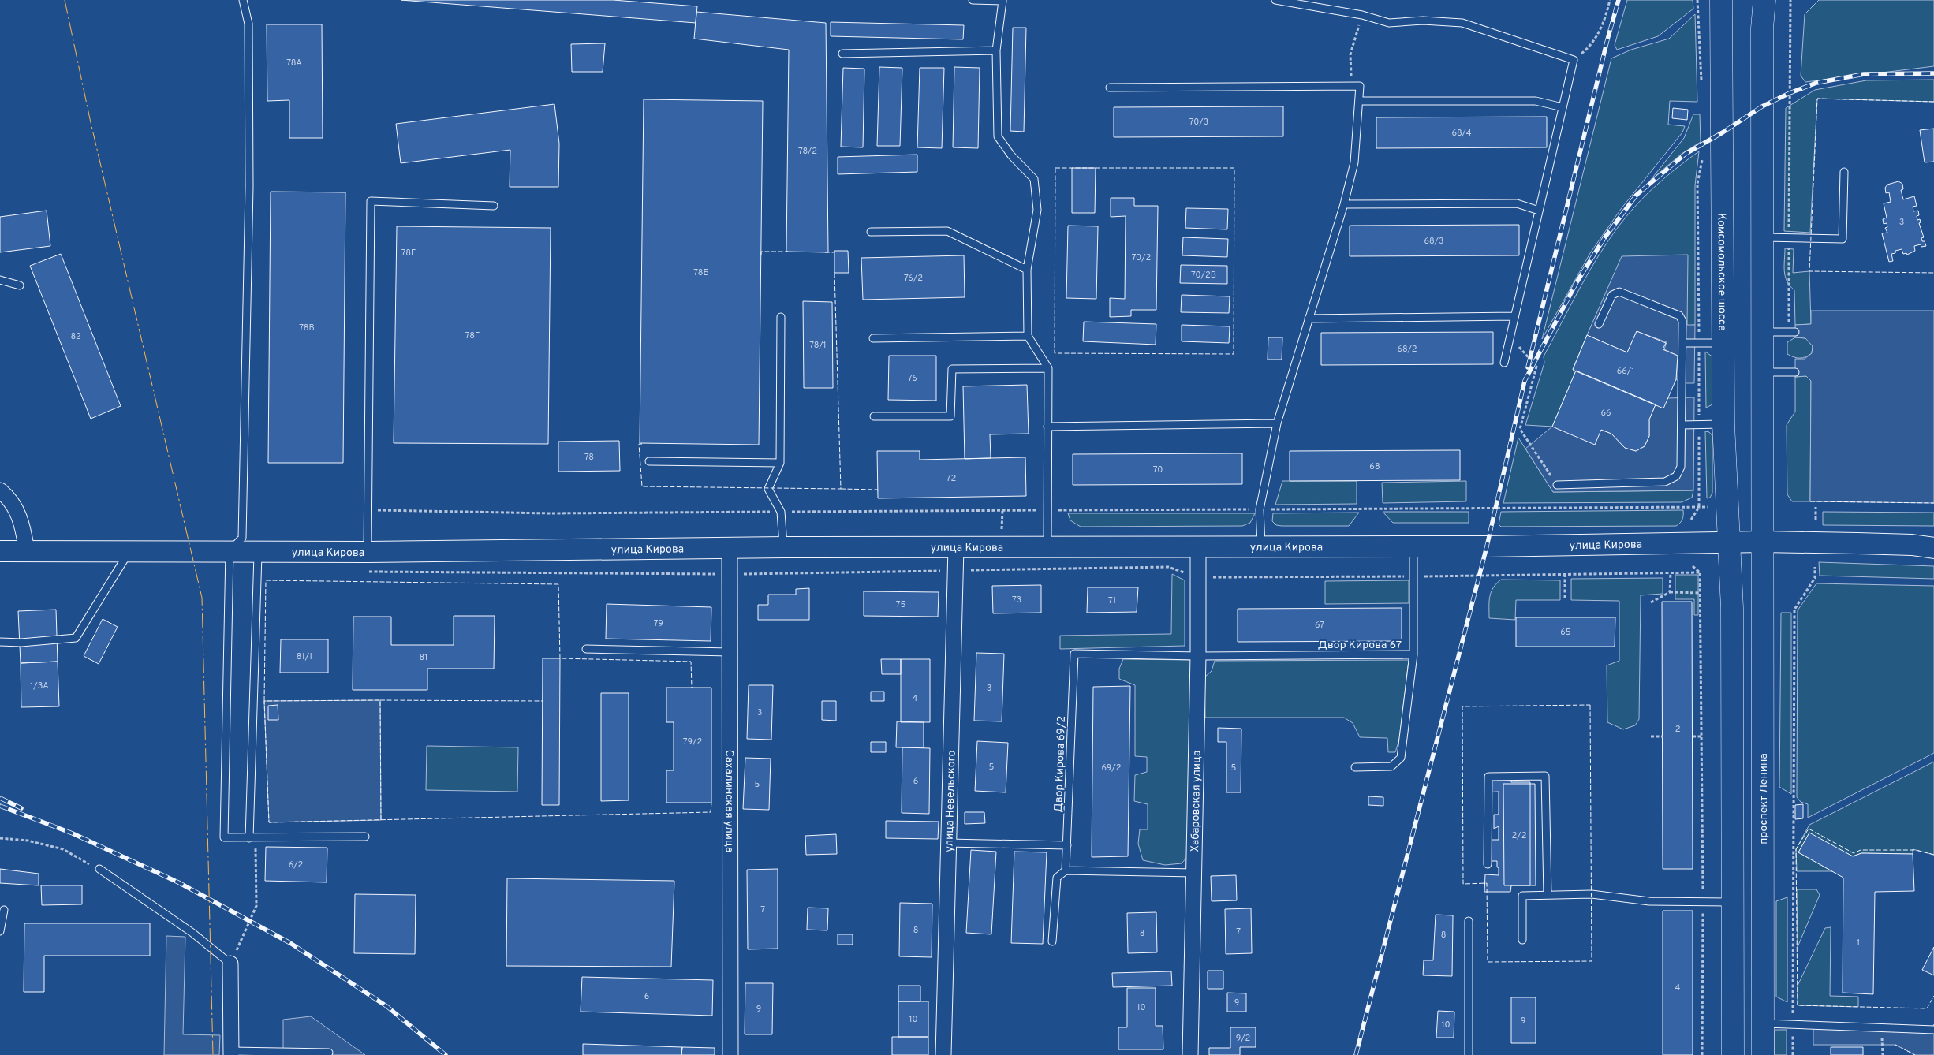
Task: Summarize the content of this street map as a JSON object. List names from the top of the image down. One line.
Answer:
{"streets":{"main road":["Комсомольское шоссе","улица Кирова","проспект Ленина"],"street":["Сахалинская улица","улица Невельского","Хабаровская улица"],"lane":["Двор Кирова 67","Двор Кирова 69/2"]},"crossings":[["Комсомольское шоссе","улица Кирова"],["улица Кирова","Двор Кирова 67"],["улица Кирова","проспект Ленина"],["улица Кирова","Сахалинская улица"],["улица Кирова","улица Невельского"],["улица Кирова","Хабаровская улица"],["Двор Кирова 67","Двор Кирова 69/2"],["Двор Кирова 67","Хабаровская улица"],["Двор Кирова 69/2","Хабаровская улица"]],"house_numbers":["78А","70/3","68/4","78/2","3","68/3","78Г","70/2","78Б","70/2В","76/2","78В","78Г","82","78/1","68/2","66/1","76","66","78","68","70","72","73","71","75","79","67","65","81/1","81","1/3А","3","4","3","2","79/2","5","69/2","5","6","5","2/2","6/2","7","8","7","8","8","1","4","6","9","10","9","10","9","10","9/2"]}
